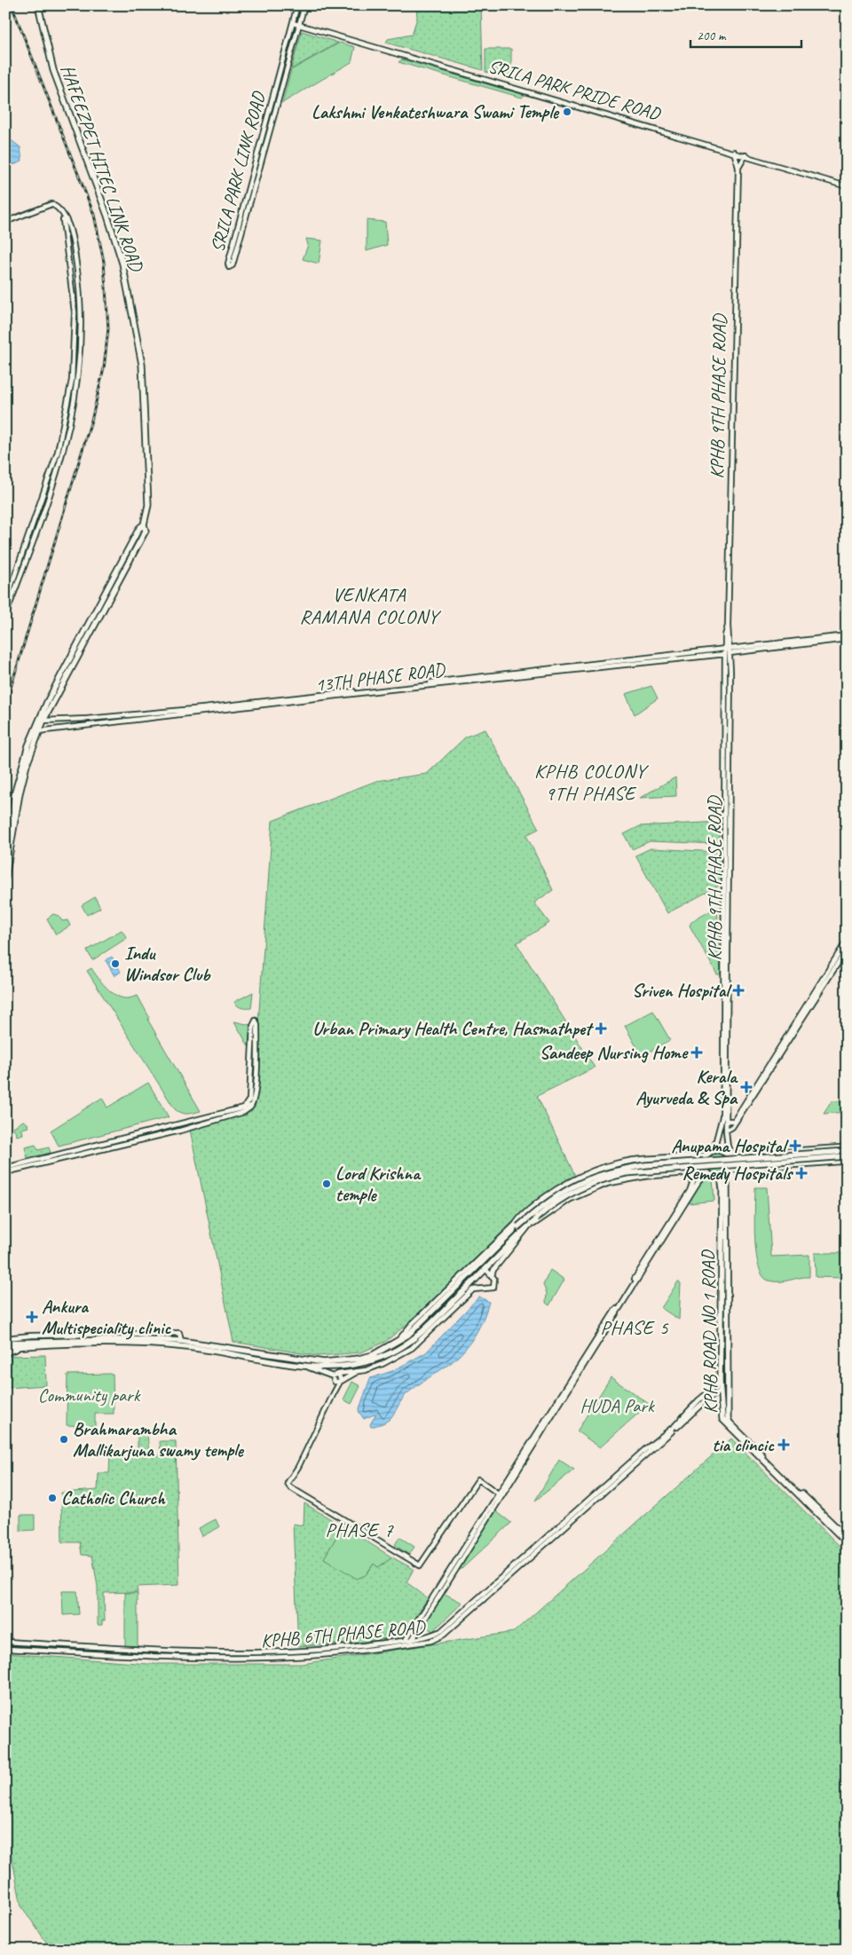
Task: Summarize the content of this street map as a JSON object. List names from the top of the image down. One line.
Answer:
{"streets":{"main road":["HAFEEZPET HITEC LINK ROAD","KPHB ROAD NO 1 ROAD"],"street":["SRILA PARK PRIDE ROAD","SRILA PARK LINK ROAD","KPHB 9TH PHASE ROAD","13TH PHASE ROAD","KPHB 6TH PHASE ROAD"]},"crossings":[["SRILA PARK PRIDE ROAD","SRILA PARK LINK ROAD"],["SRILA PARK PRIDE ROAD","KPHB 9TH PHASE ROAD"],["HAFEEZPET HITEC LINK ROAD","13TH PHASE ROAD"],["KPHB 9TH PHASE ROAD","13TH PHASE ROAD"],["KPHB 9TH PHASE ROAD","KPHB ROAD NO 1 ROAD"],["KPHB 9TH PHASE ROAD","KPHB 6TH PHASE ROAD"],["KPHB ROAD NO 1 ROAD","KPHB 6TH PHASE ROAD"]],"districts":["VENKATA RAMANA COLONY","KPHB COLONY 9TH PHASE","PHASE 5","PHASE 7"],"parks":["Community park","HUDA Park"],"places":{"other":["Lakshmi Venkateshwara Swami Temple","Indu Windsor Club","Lord Krishna temple","Brahmarambha Mallikarjuna swamy temple","Catholic Church"],"health":["Sriven Hospital","Urban Primary Health Centre, Hasmathpet","Sandeep Nursing Home","Kerala Ayurveda & Spa","Anupama Hospital","Remedy Hospitals","Ankura Multispeciality clinic","tia clincic"]},"scale_bar":"200 m"}
